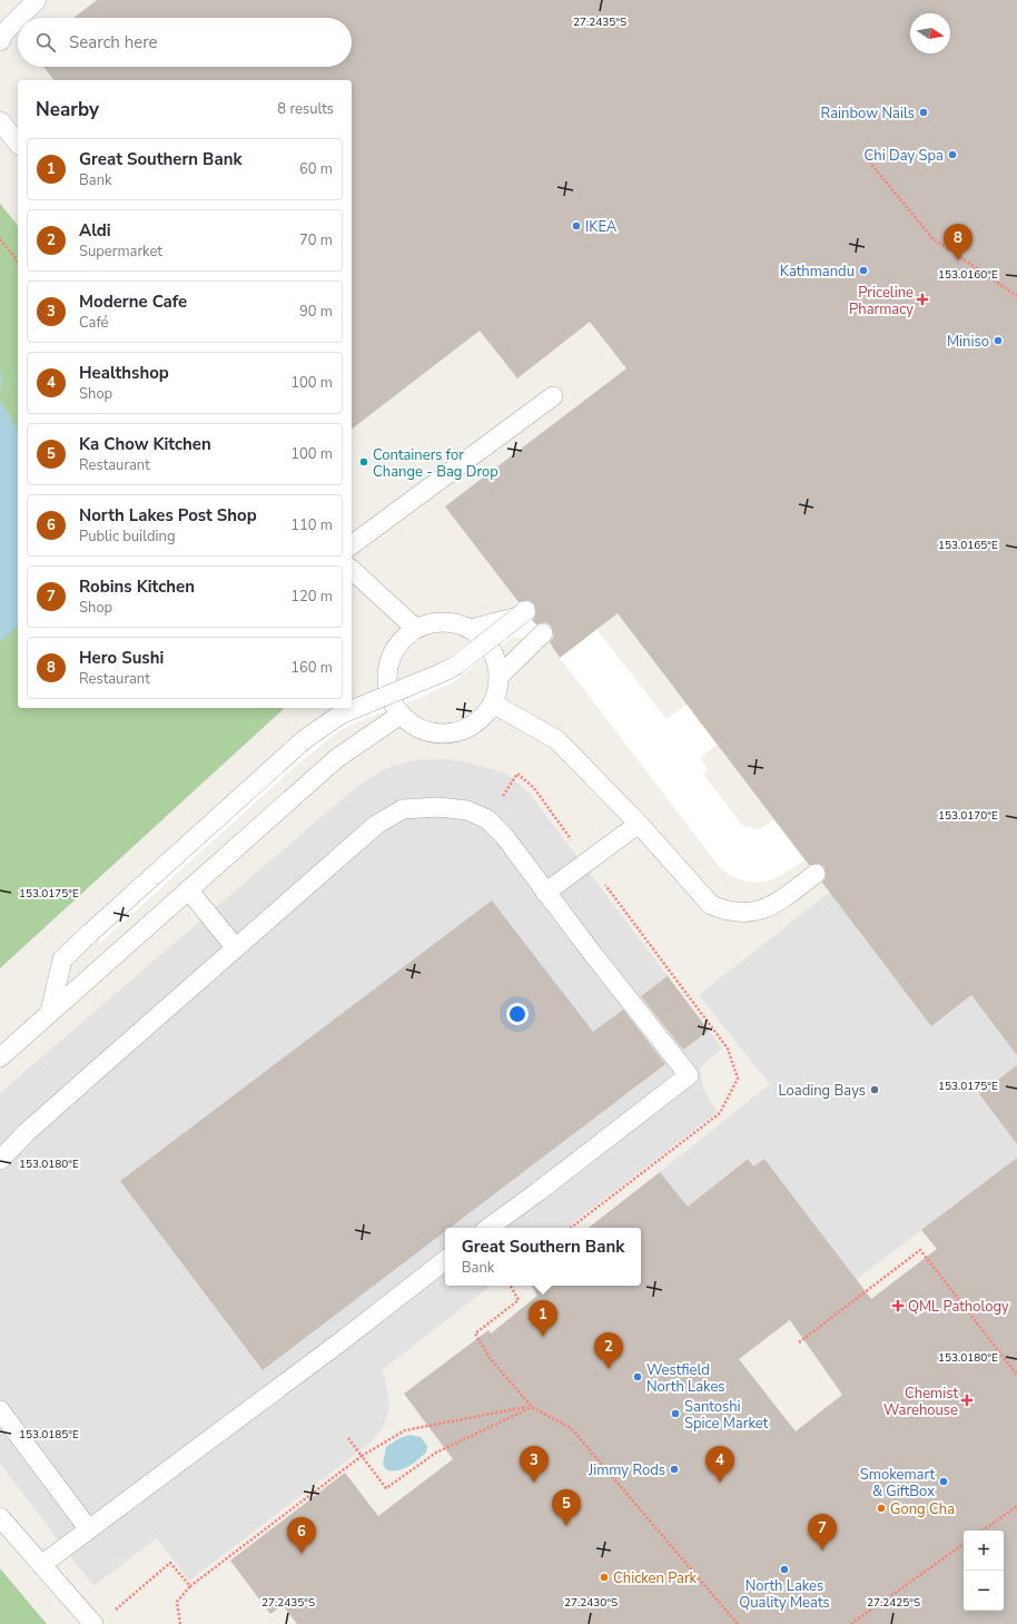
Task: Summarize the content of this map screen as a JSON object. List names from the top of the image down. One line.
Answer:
{"places":{"other":["Rainbow Nails","Chi Day Spa","IKEA","Kathmandu","Miniso","Containers for Change - Bag Drop","Loading Bays","Westfield North Lakes","Santoshi Spice Market","Jimmy Rods","Smokemart & GiftBox","Gong Cha","North Lakes Quality Meats","Chicken Park"],"health":["Priceline Pharmacy","QML Pathology","Chemist Warehouse"]},"north":"right","page":{"search":"Search here","heading":["Nearby","8 results"],"list":[{"mark":"1","name":"Great Southern Bank","note":"Bank","value":"60 m"},{"mark":"2","name":"Aldi","note":"Supermarket","value":"70 m"},{"mark":"3","name":"Moderne Cafe","note":"Café","value":"90 m"},{"mark":"4","name":"Healthshop","note":"Shop","value":"100 m"},{"mark":"5","name":"Ka Chow Kitchen","note":"Restaurant","value":"100 m"},{"mark":"6","name":"North Lakes Post Shop","note":"Public building","value":"110 m"},{"mark":"7","name":"Robins Kitchen","note":"Shop","value":"120 m"},{"mark":"8","name":"Hero Sushi","note":"Restaurant","value":"160 m"}],"pins":["8","1","2","3","4","5","7","6"],"popup":["Great Southern Bank","Bank"],"map_buttons":["+","−"]},"coordinates":["27.2435°S","153.0160°E","153.0165°E","153.0170°E","153.0175°E","153.0180°E","153.0185°E","27.2430°S","27.2425°S"]}
